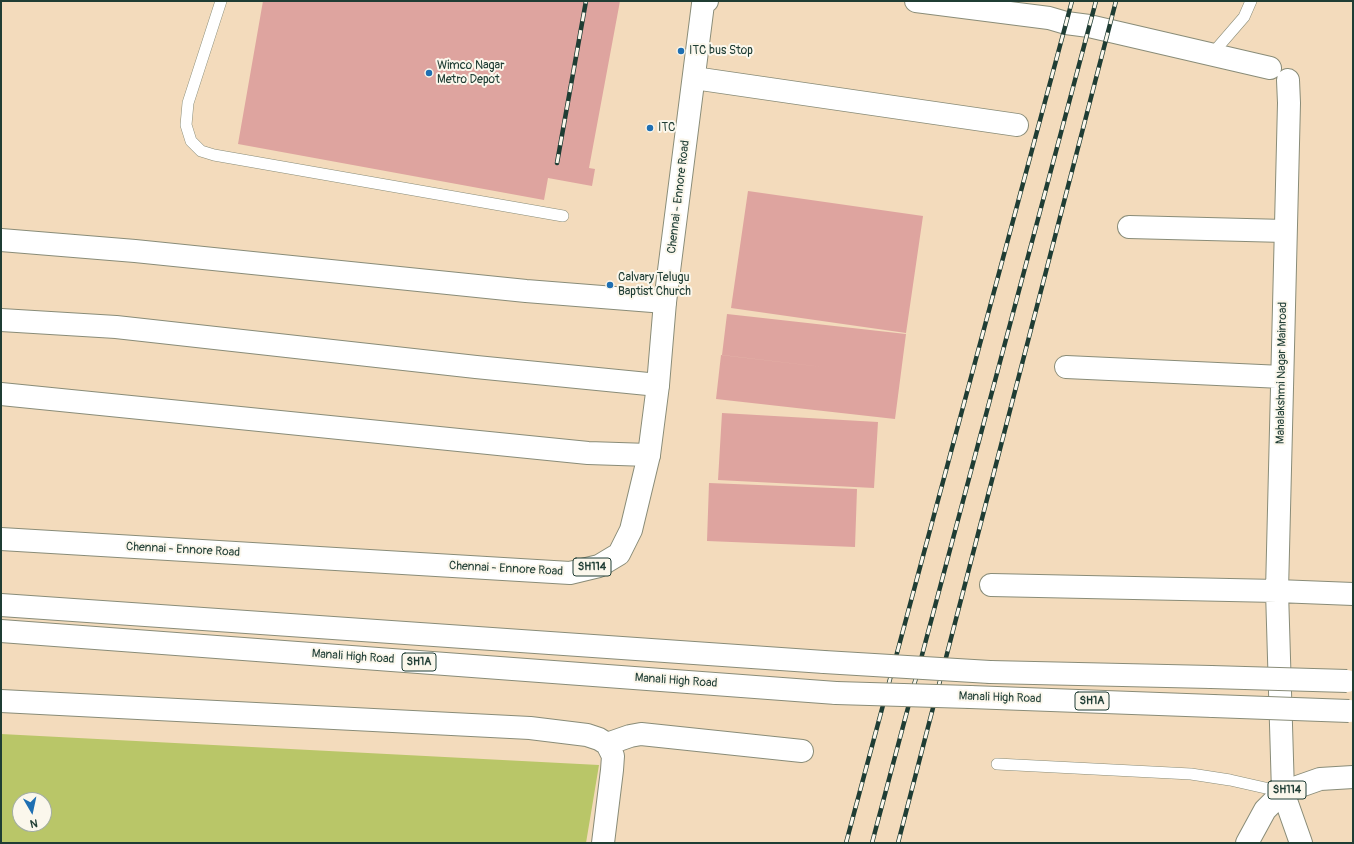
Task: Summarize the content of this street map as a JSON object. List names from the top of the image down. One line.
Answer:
{"streets":{"street":["Chennai - Ennore Road","Mahalakshmi Nagar Mainroad","SH114","Manali High Road","SH1A"]},"crossings":[["Mahalakshmi Nagar Mainroad","SH114"]],"places":["ITC bus Stop","Wimco Nagar Metro Depot","ITC","Calvary Telugu Baptist Church"],"north":"bottom"}
